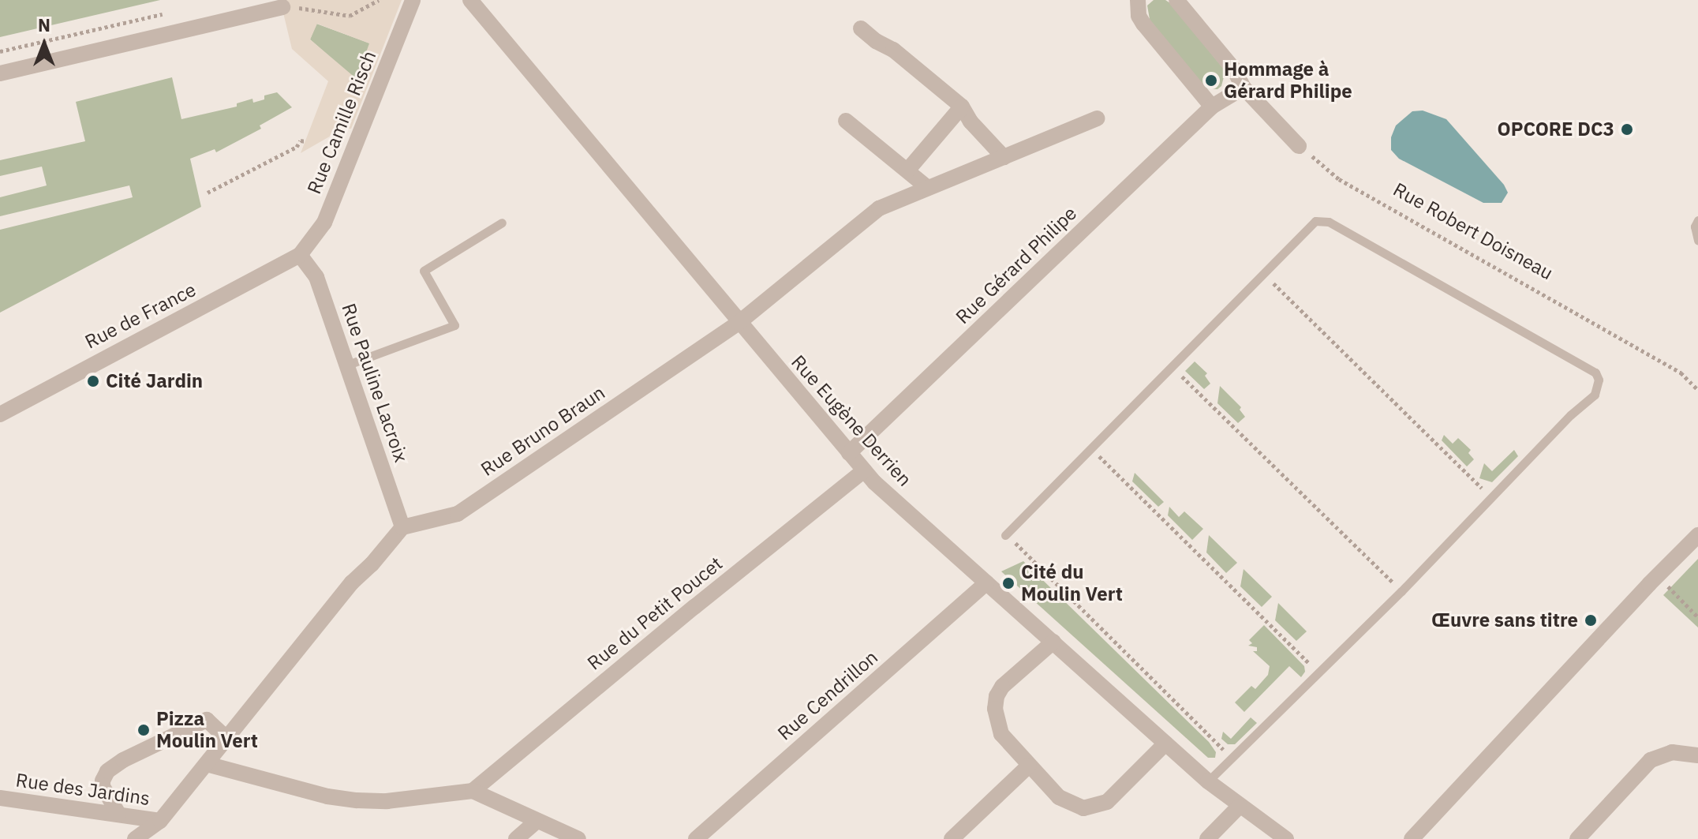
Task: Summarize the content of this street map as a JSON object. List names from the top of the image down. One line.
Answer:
{"streets":{"street":["Rue Camille Risch","Rue Gérard Philipe","Rue de France","Rue Pauline Lacroix","Rue Eugène Derrien","Rue Bruno Braun","Rue du Petit Poucet","Rue Cendrillon","Rue des Jardins"],"path":["Rue Robert Doisneau"]},"crossings":[["Rue Camille Risch","Rue de France"],["Rue Camille Risch","Rue Pauline Lacroix"],["Rue Gérard Philipe","Rue Eugène Derrien"],["Rue de France","Rue Pauline Lacroix"],["Rue Pauline Lacroix","Rue Bruno Braun"],["Rue Eugène Derrien","Rue Bruno Braun"],["Rue Eugène Derrien","Rue du Petit Poucet"],["Rue Eugène Derrien","Rue Cendrillon"]],"places":["Hommage à Gérard Philipe","OPCORE DC3","Cité Jardin","Cité du Moulin Vert","Œuvre sans titre","Pizza Moulin Vert"],"north":"top"}
